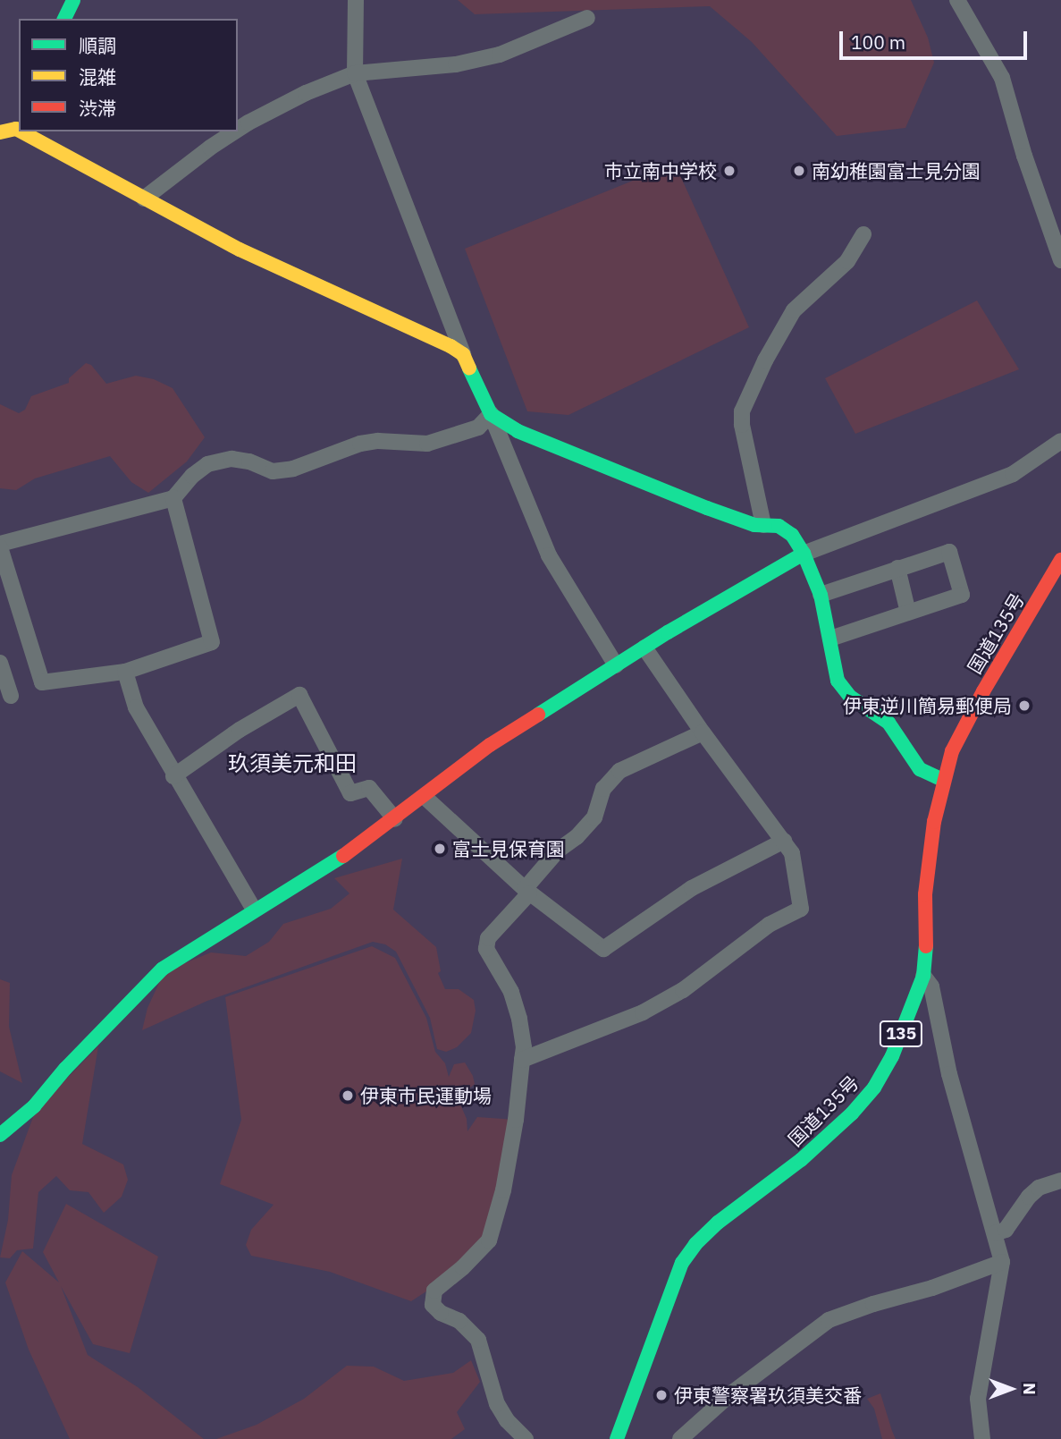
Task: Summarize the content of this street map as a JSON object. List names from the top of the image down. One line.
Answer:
{"streets":{"main road":["国道135号","135"]},"districts":["玖須美元和田"],"places":["市立南中学校","南幼稚園富士見分園","伊東逆川簡易郵便局","富士見保育園","伊東市民運動場","伊東警察署玖須美交番"],"legend":["順調","混雑","渋滞"],"scale_bar":"100 m","north":"right"}
